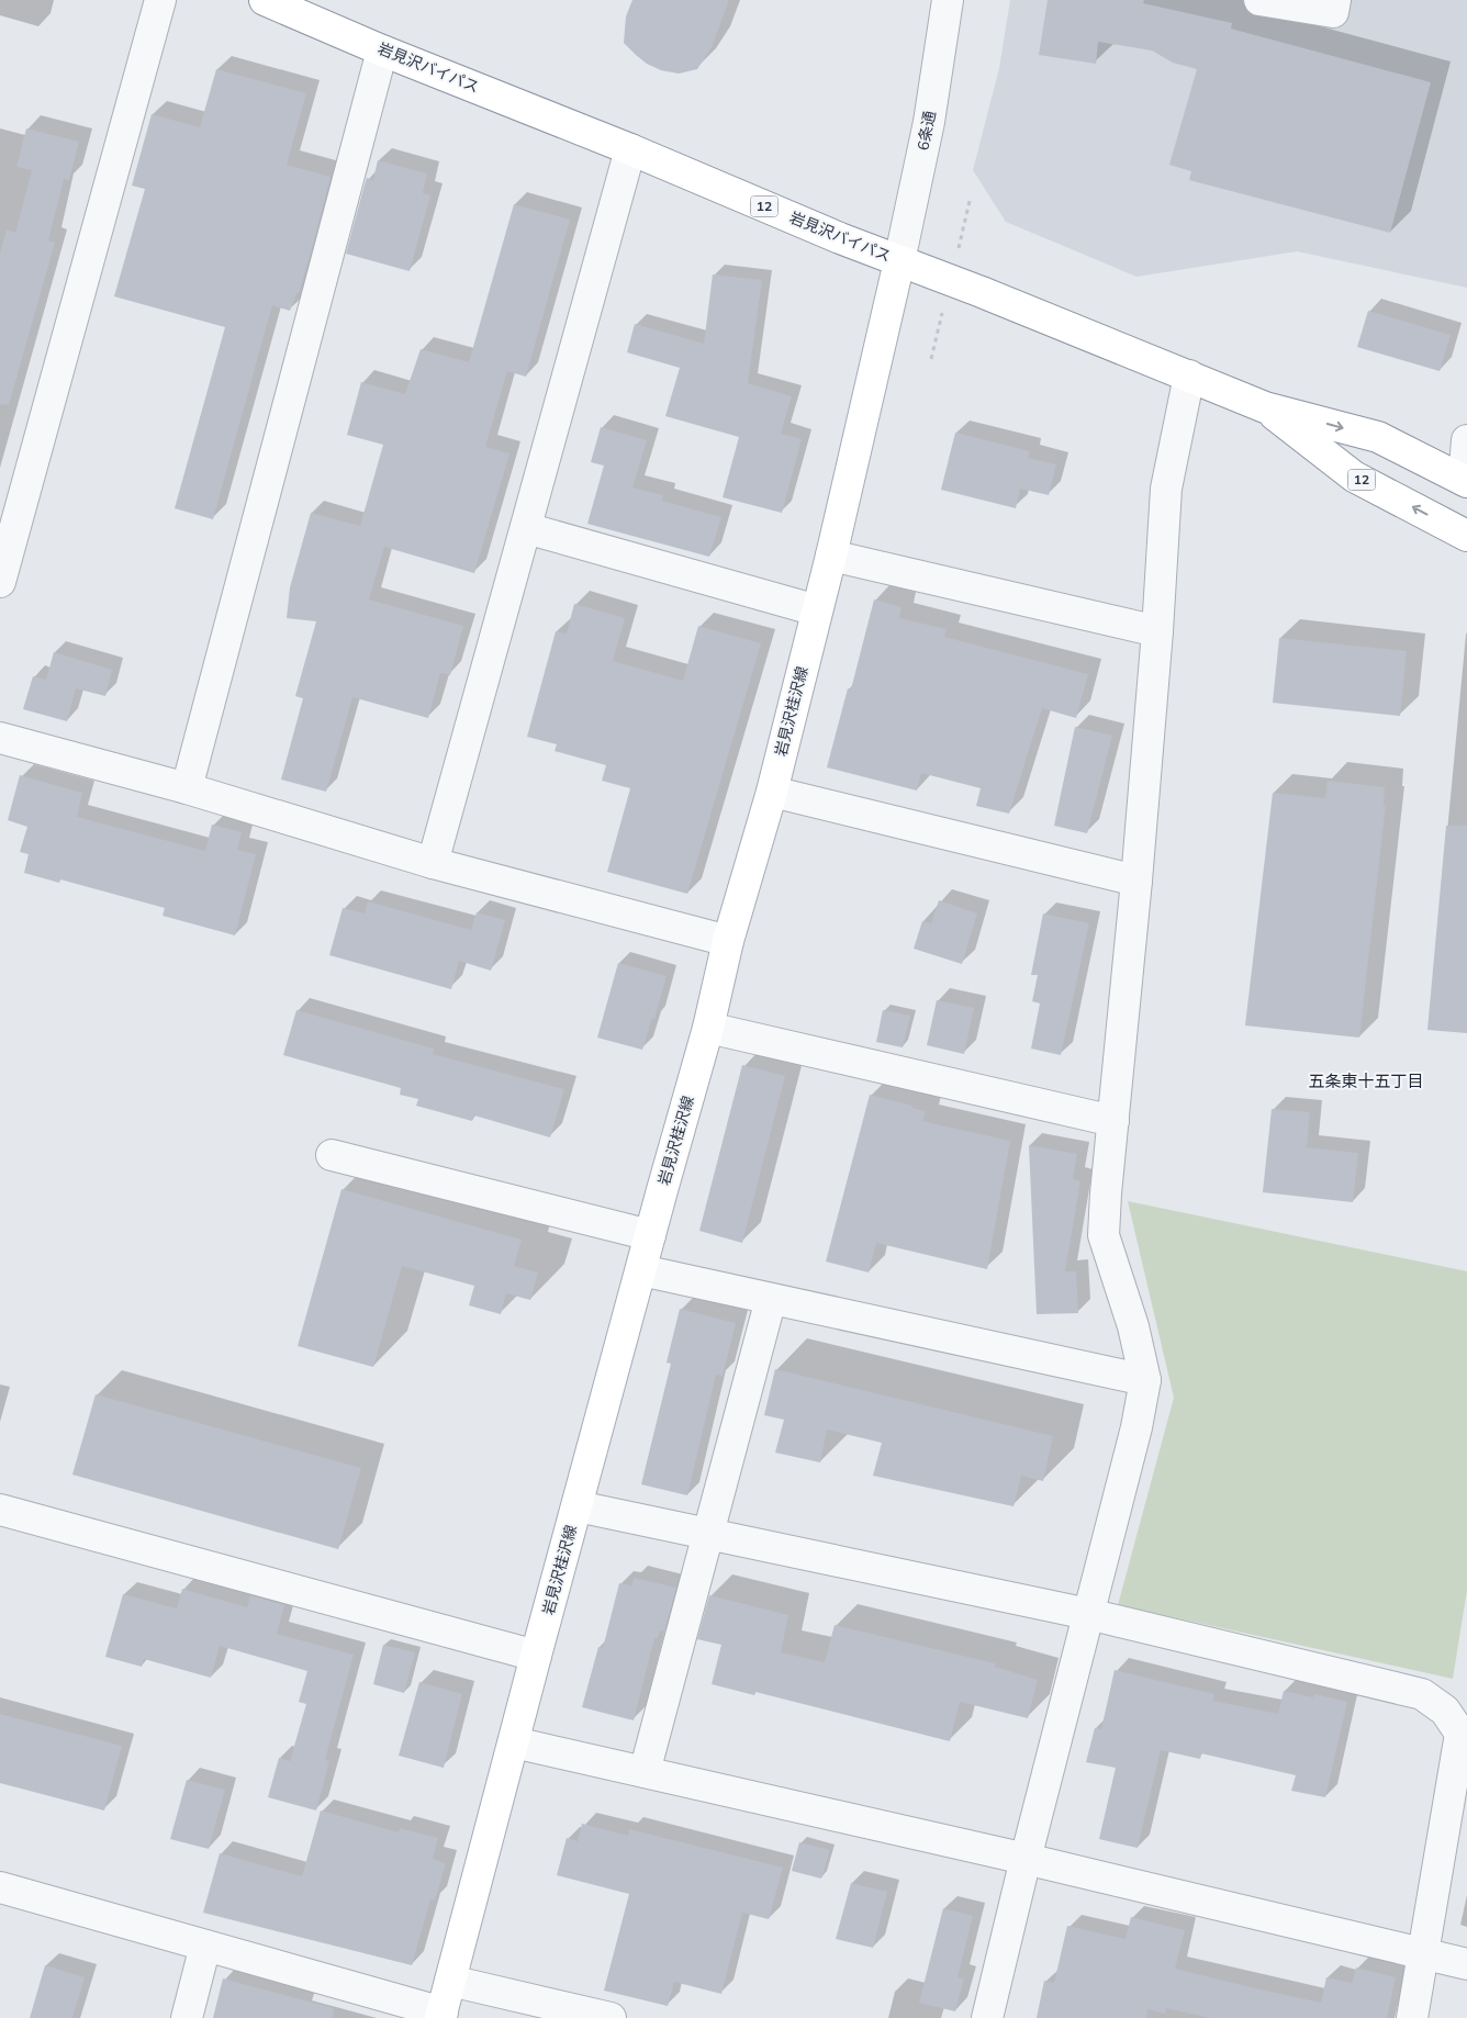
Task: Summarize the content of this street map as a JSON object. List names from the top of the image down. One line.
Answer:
{"streets":{"main road":["岩見沢バイパス","12","岩見沢桂沢線"],"street":["6条通"]},"crossings":[["岩見沢バイパス","6条通"],["岩見沢バイパス","岩見沢桂沢線"],["6条通","岩見沢桂沢線"]],"districts":["五条東十五丁目"]}
